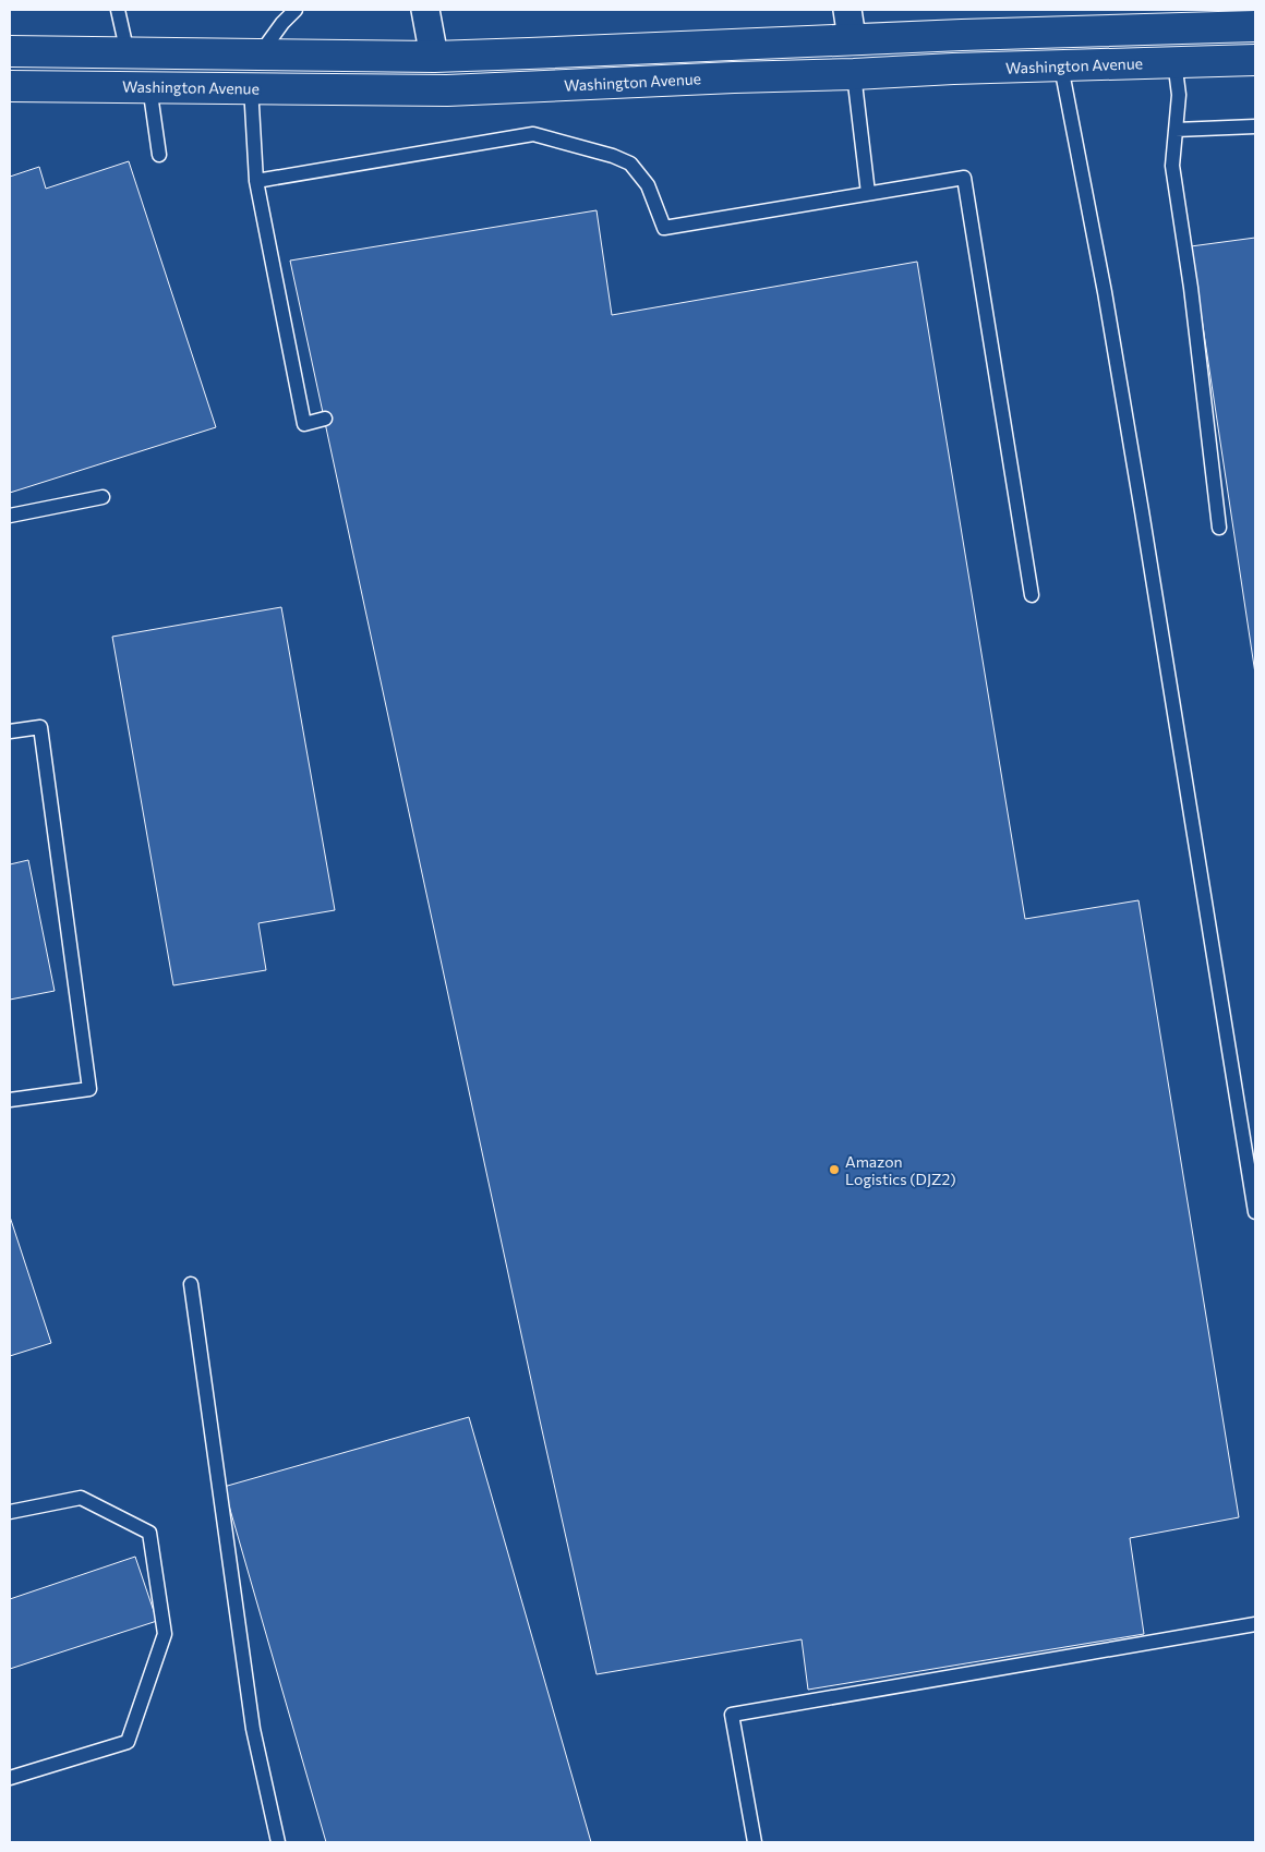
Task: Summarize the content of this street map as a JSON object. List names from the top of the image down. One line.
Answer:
{"streets":{"main road":["Washington Avenue"]},"places":["Amazon Logistics (DJZ2)"]}
